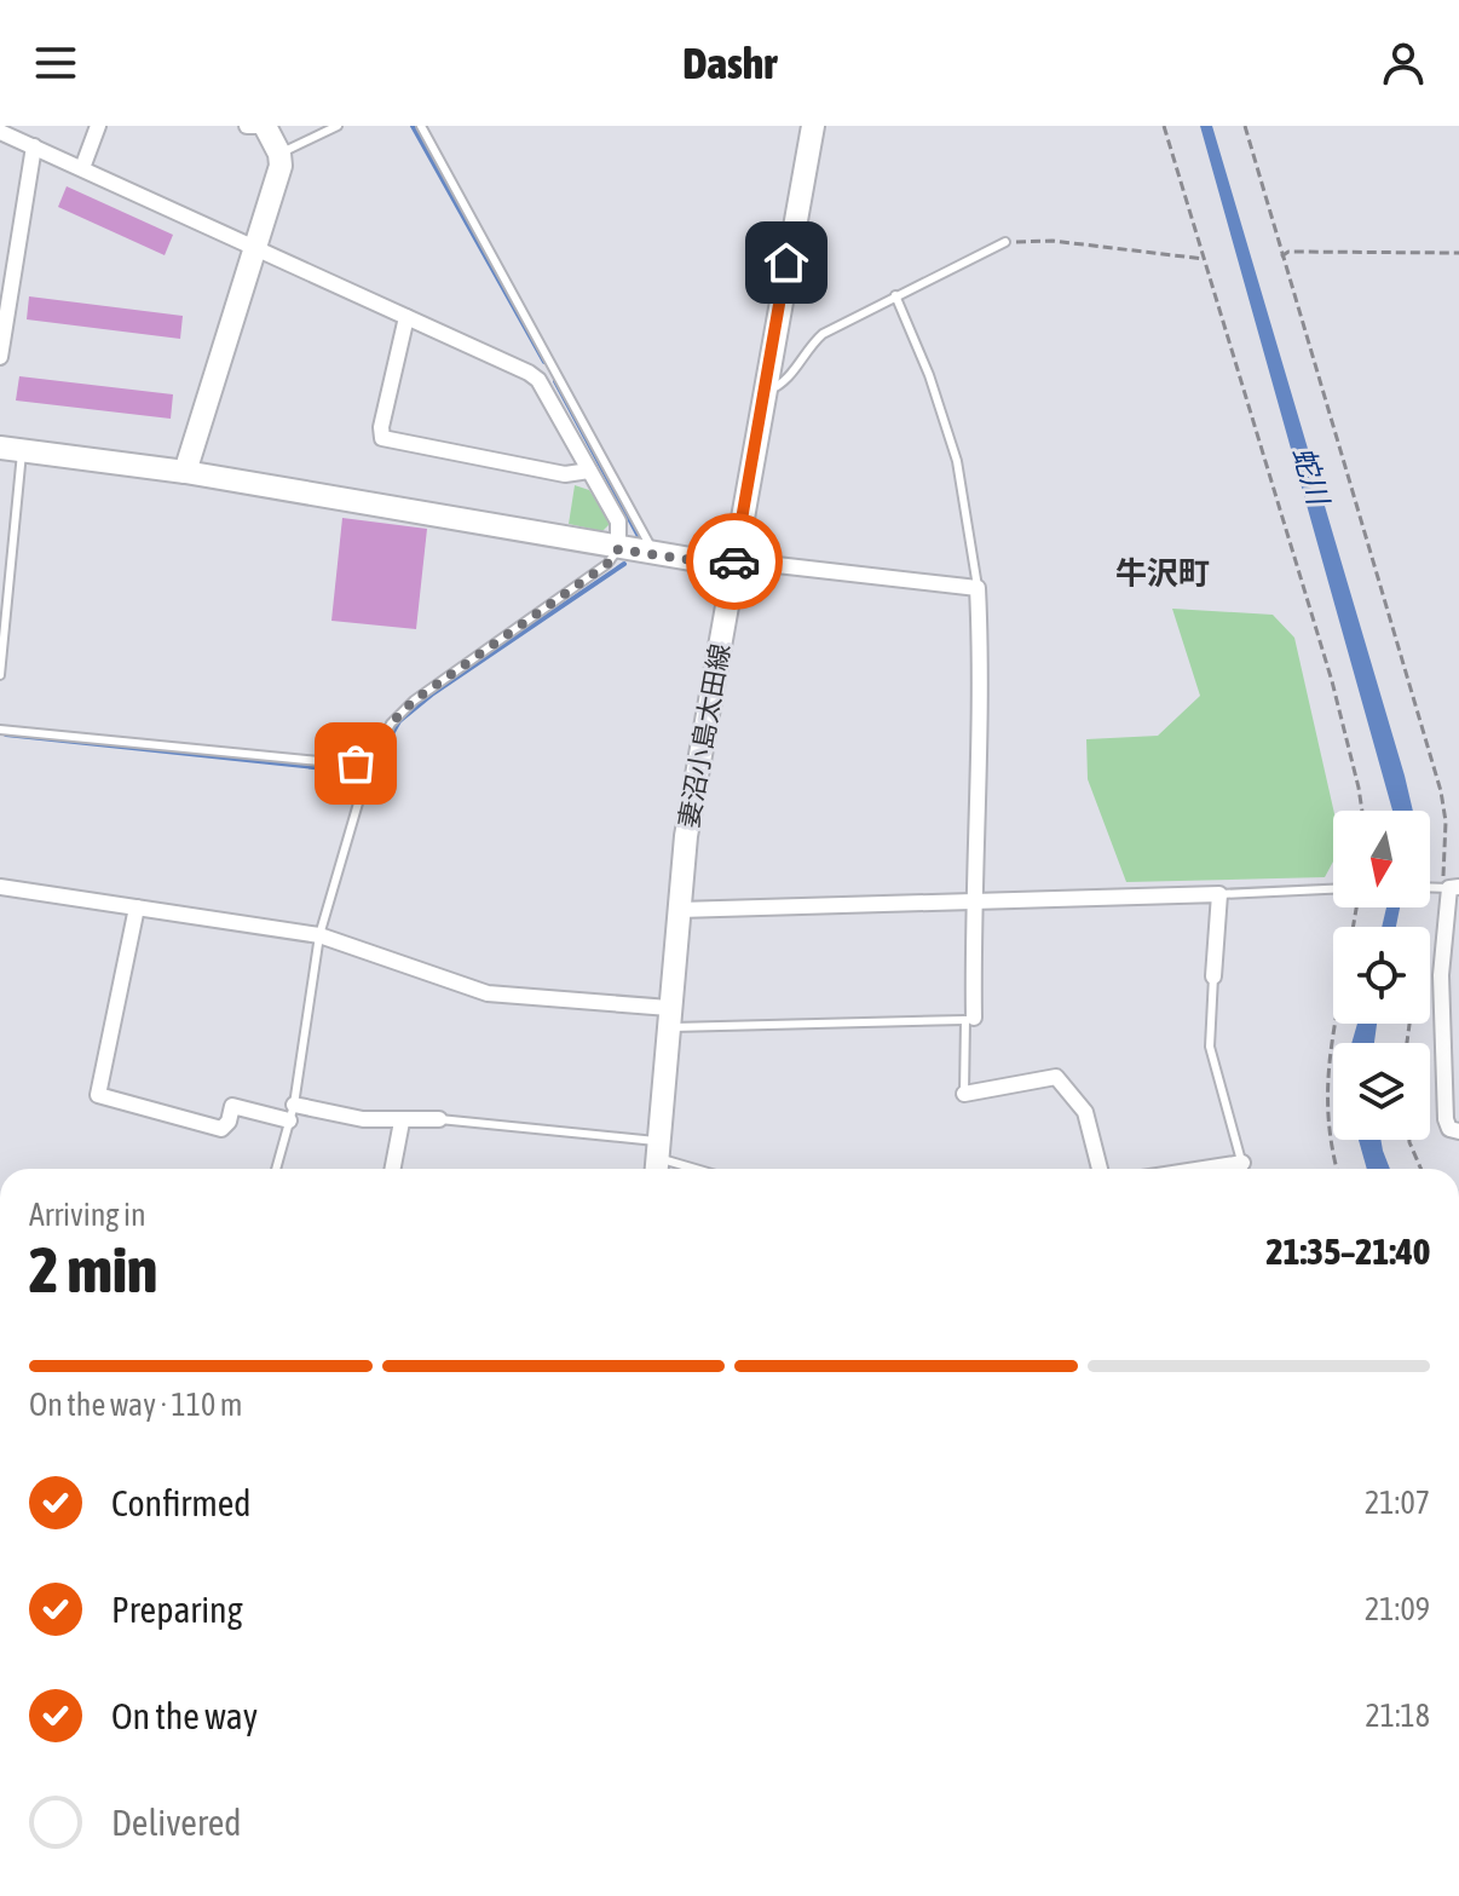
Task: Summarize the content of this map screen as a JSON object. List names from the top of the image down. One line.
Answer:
{"streets":{"street":["妻沼小島太田線"]},"districts":["牛沢町"],"water":["蛇川"],"north":"bottom","page":{"header":"Dashr","heading":["2 min","Arriving in","21:35–21:40"],"bar":"On the way · 110 m","list":[["Confirmed","21:07"],["Preparing","21:09"],["On the way","21:18"],"Delivered"]}}
